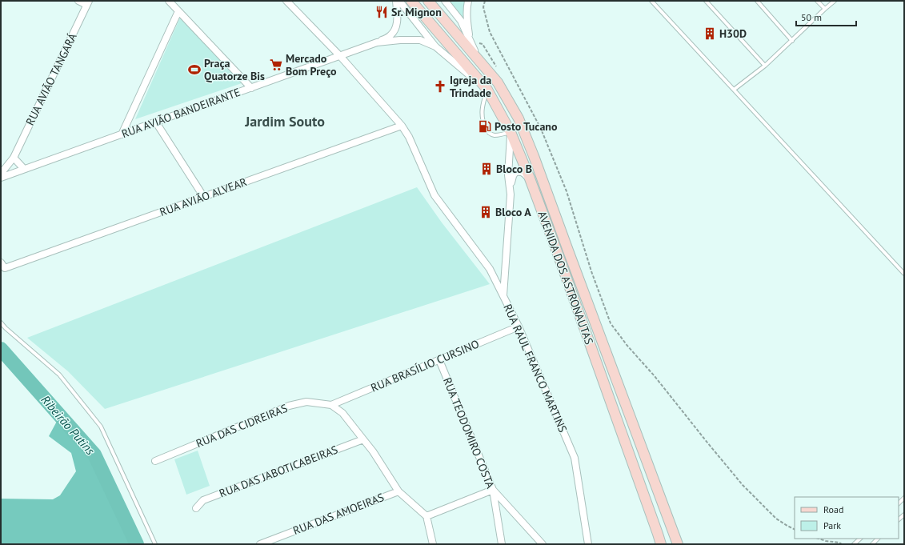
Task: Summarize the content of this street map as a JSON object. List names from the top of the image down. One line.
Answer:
{"streets":{"main road":["AVENIDA DOS ASTRONAUTAS"],"street":["RUA AVIÃO TANGARÁ","RUA AVIÃO BANDEIRANTE","RUA AVIÃO ALVEAR","RUA BRASÍLIO CURSINO","RUA RAUL FRANCO MARTINS","RUA DAS CIDREIRAS","RUA TEODOMIRO COSTA","RUA DAS JABOTICABEIRAS","RUA DAS AMOEIRAS"]},"crossings":[["AVENIDA DOS ASTRONAUTAS","RUA RAUL FRANCO MARTINS"],["RUA BRASÍLIO CURSINO","RUA RAUL FRANCO MARTINS"],["RUA BRASÍLIO CURSINO","RUA DAS CIDREIRAS"],["RUA BRASÍLIO CURSINO","RUA TEODOMIRO COSTA"]],"districts":["Jardim Souto"],"water":["Ribeirão Putins"],"places":{"restaurant":["Sr. Mignon"],"building":["H30D","Bloco B","Bloco A"],"supermarket":["Mercado Bom Preço"],"sports":["Praça Quatorze Bis"],"church":["Igreja da Trindade"],"fuel station":["Posto Tucano"]},"legend":["Road","Park"],"scale_bar":"50 m"}
